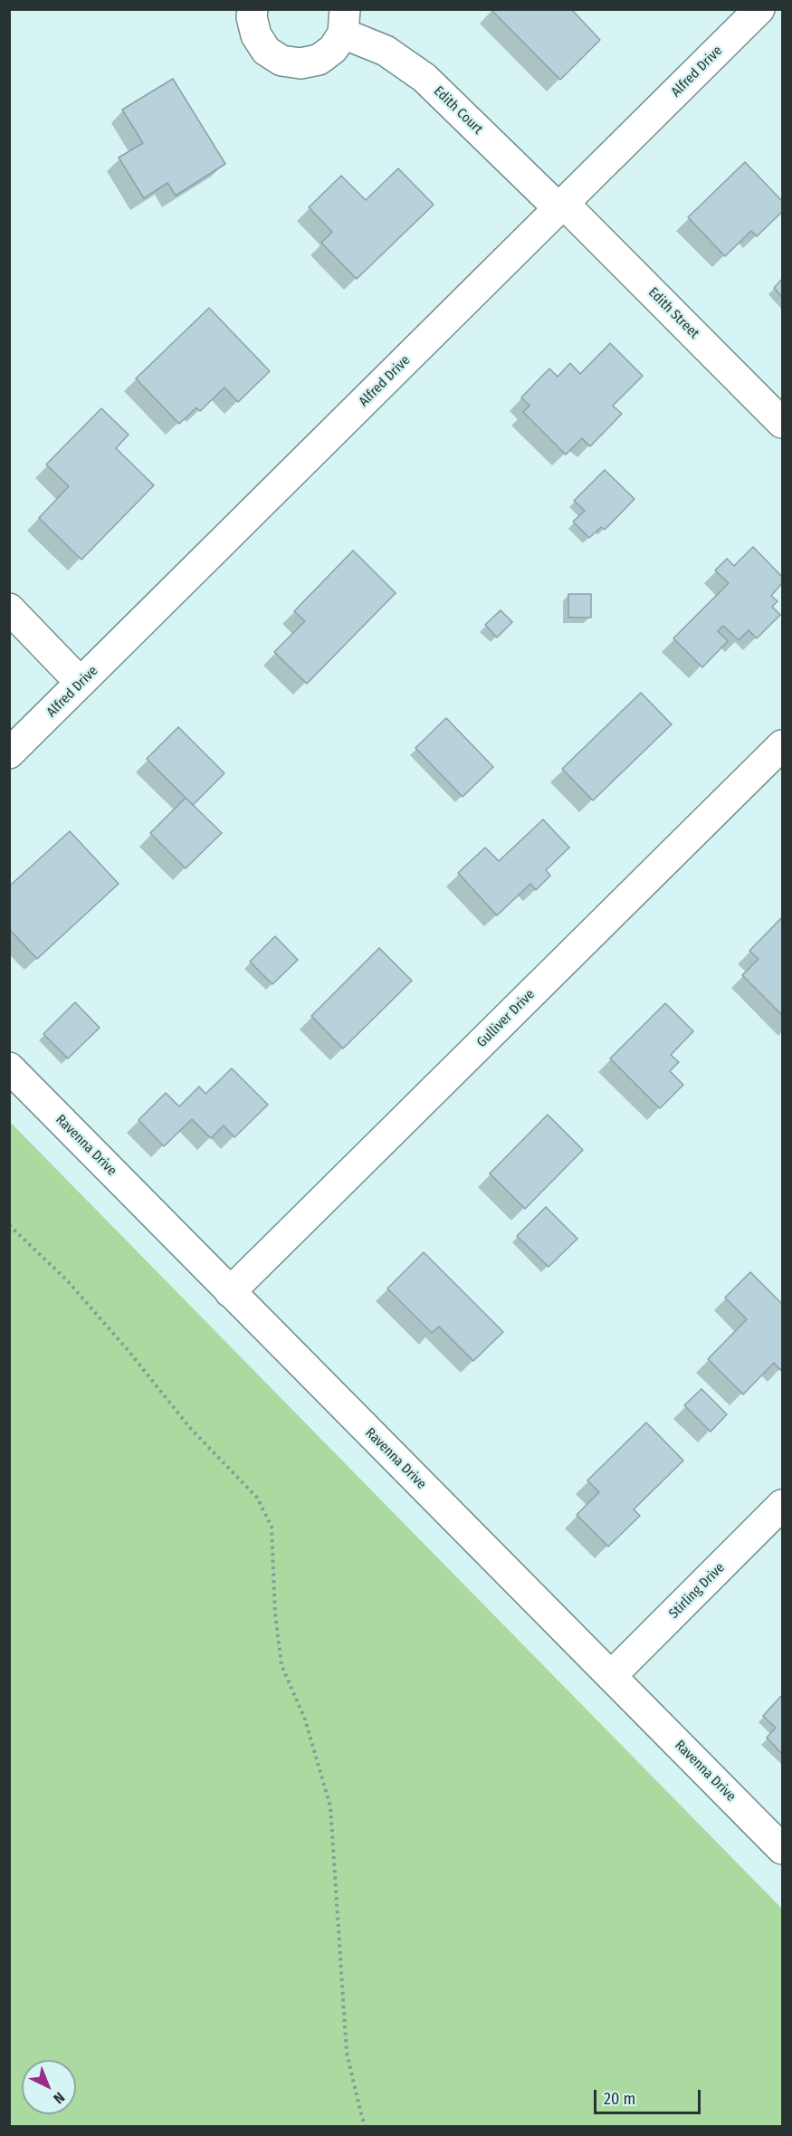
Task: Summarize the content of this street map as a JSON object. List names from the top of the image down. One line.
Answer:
{"streets":{"street":["Alfred Drive","Edith Court","Edith Street","Gulliver Drive","Ravenna Drive","Stirling Drive"]},"crossings":[["Alfred Drive","Edith Court"],["Alfred Drive","Edith Street"],["Edith Court","Edith Street"],["Gulliver Drive","Ravenna Drive"],["Ravenna Drive","Stirling Drive"]],"scale_bar":"20 m","north":"bottom right"}
